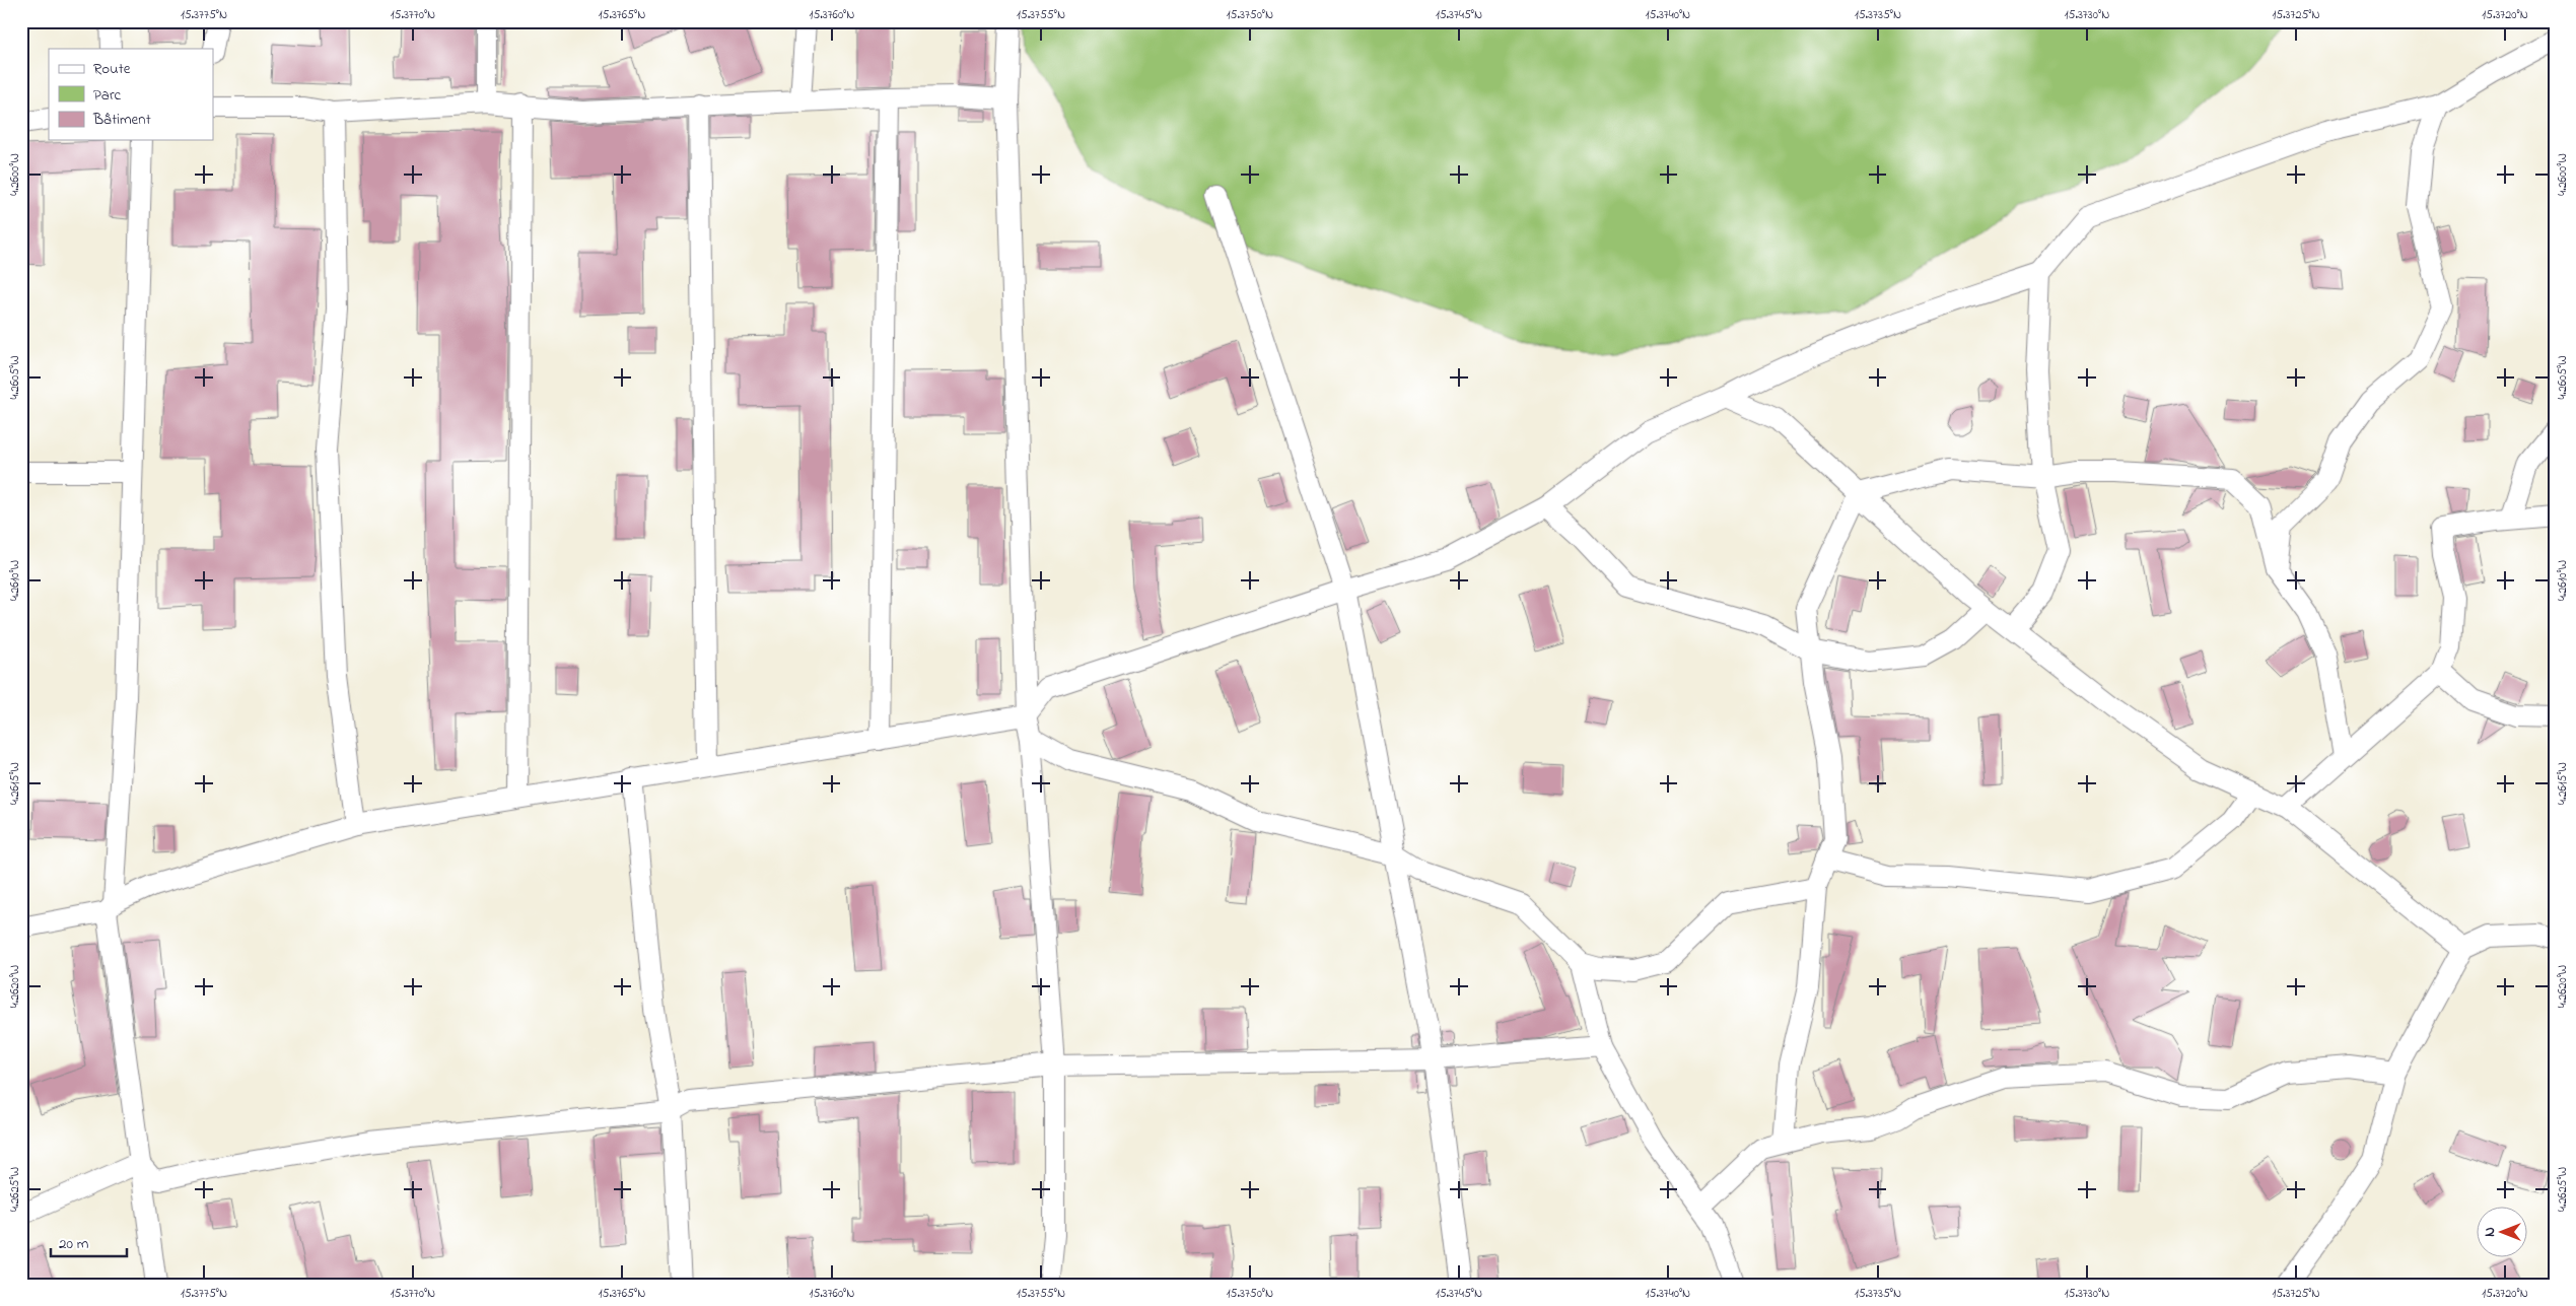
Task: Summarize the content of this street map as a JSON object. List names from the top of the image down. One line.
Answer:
{"legend":["Route","Parc","Bâtiment"],"scale_bar":"20 m","north":"left","coordinates":["15.3775°N","15.3770°N","15.3765°N","15.3760°N","15.3755°N","15.3750°N","15.3745°N","15.3740°N","15.3735°N","15.3730°N","15.3725°N","15.3720°N","4.2600°W","4.2605°W","4.2610°W","4.2615°W","4.2620°W","4.2625°W"]}
